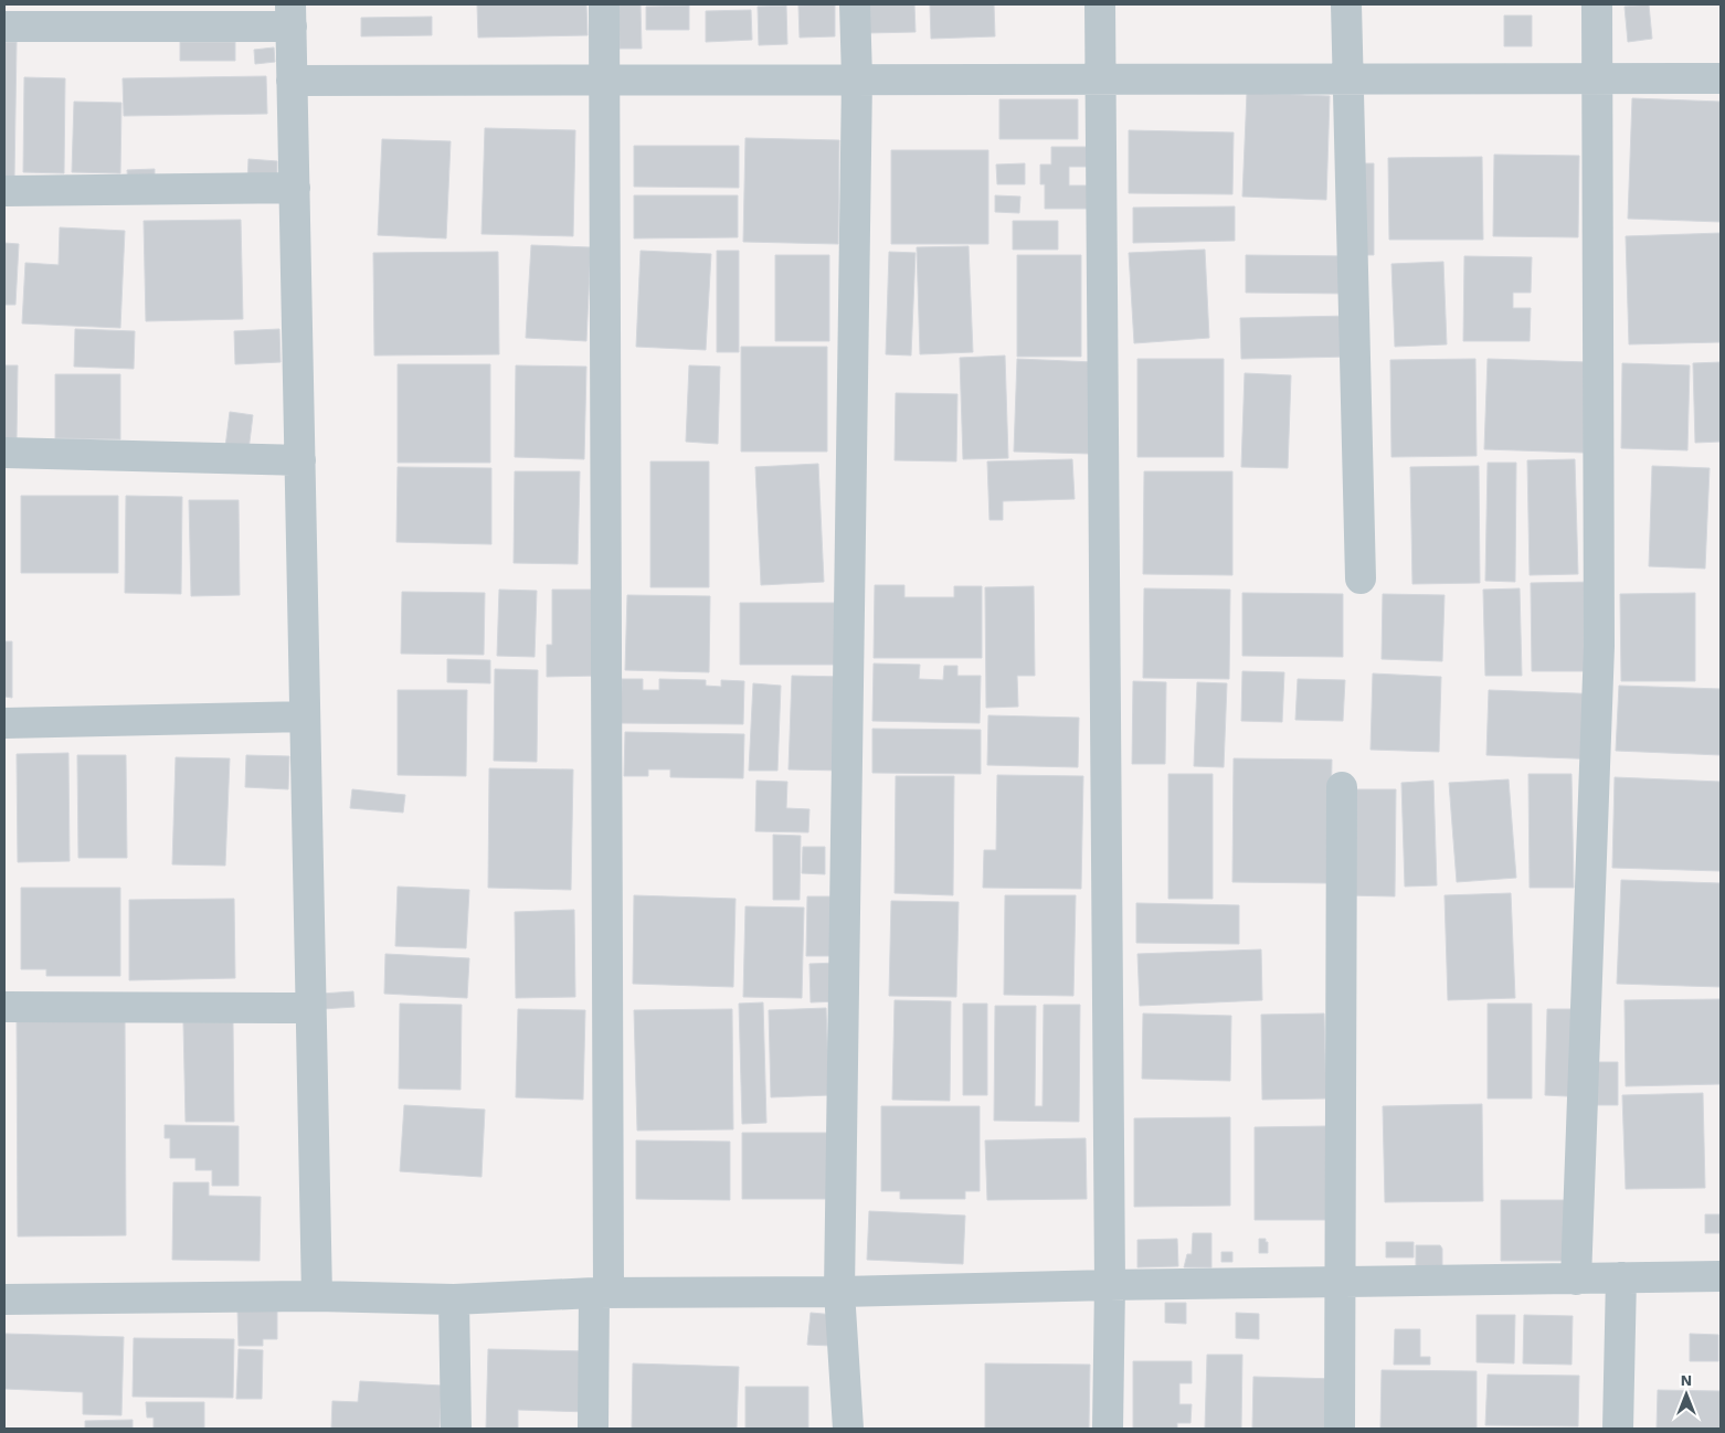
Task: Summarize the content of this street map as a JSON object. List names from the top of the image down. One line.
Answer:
{"north":"top"}
